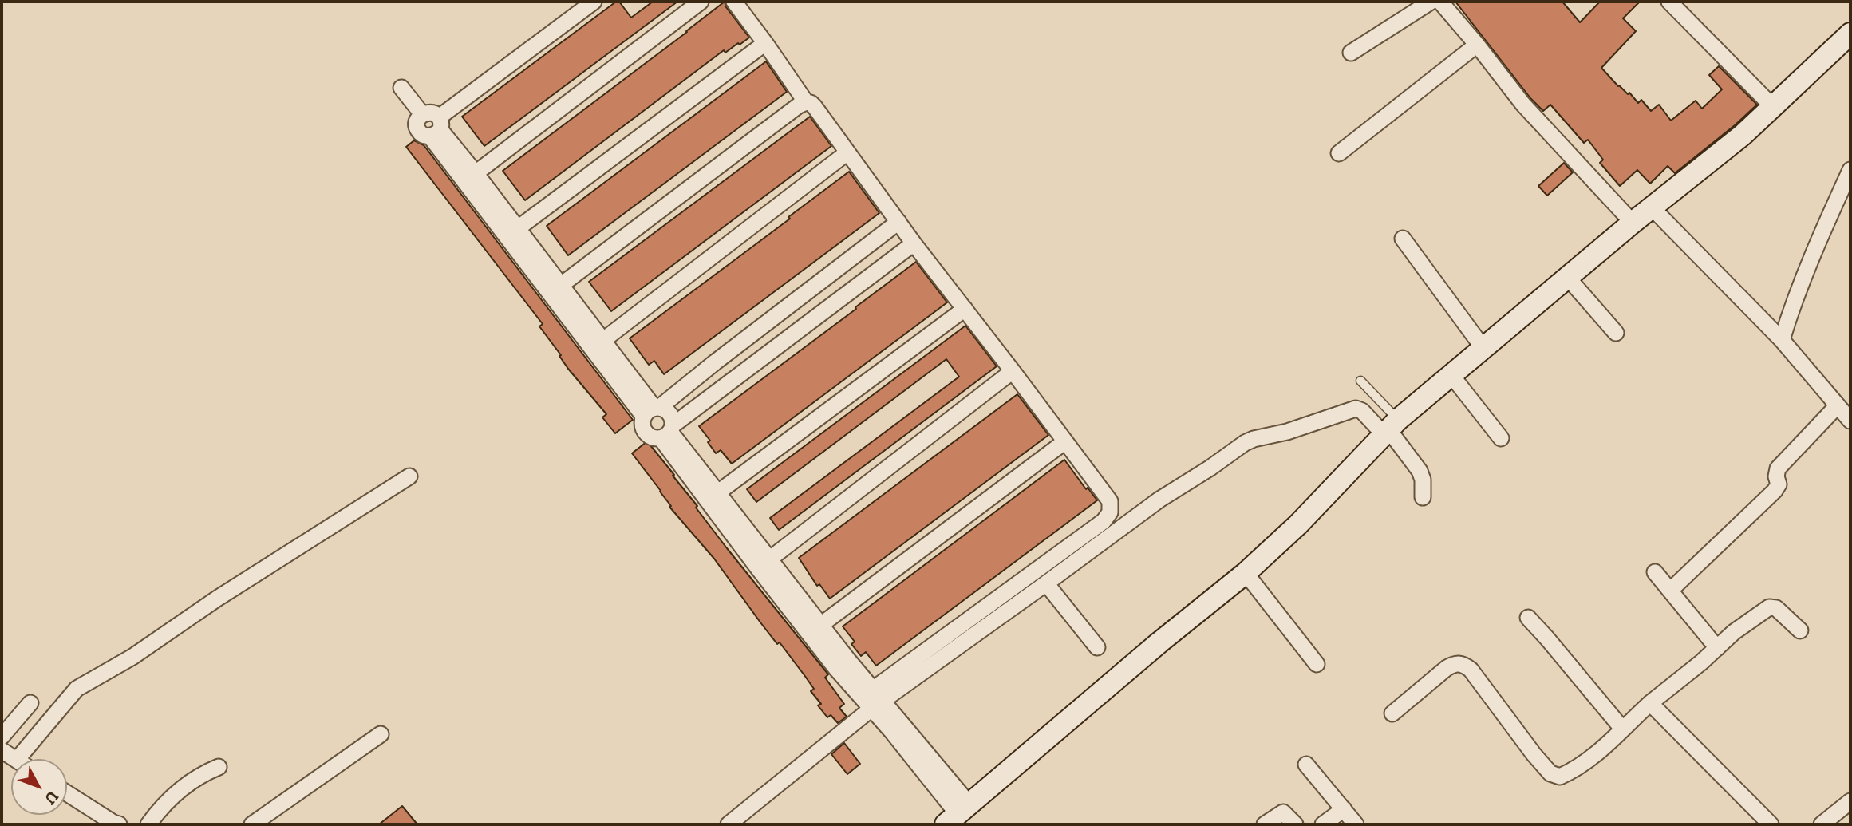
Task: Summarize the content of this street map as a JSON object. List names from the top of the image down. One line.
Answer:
{"north":"bottom right"}
